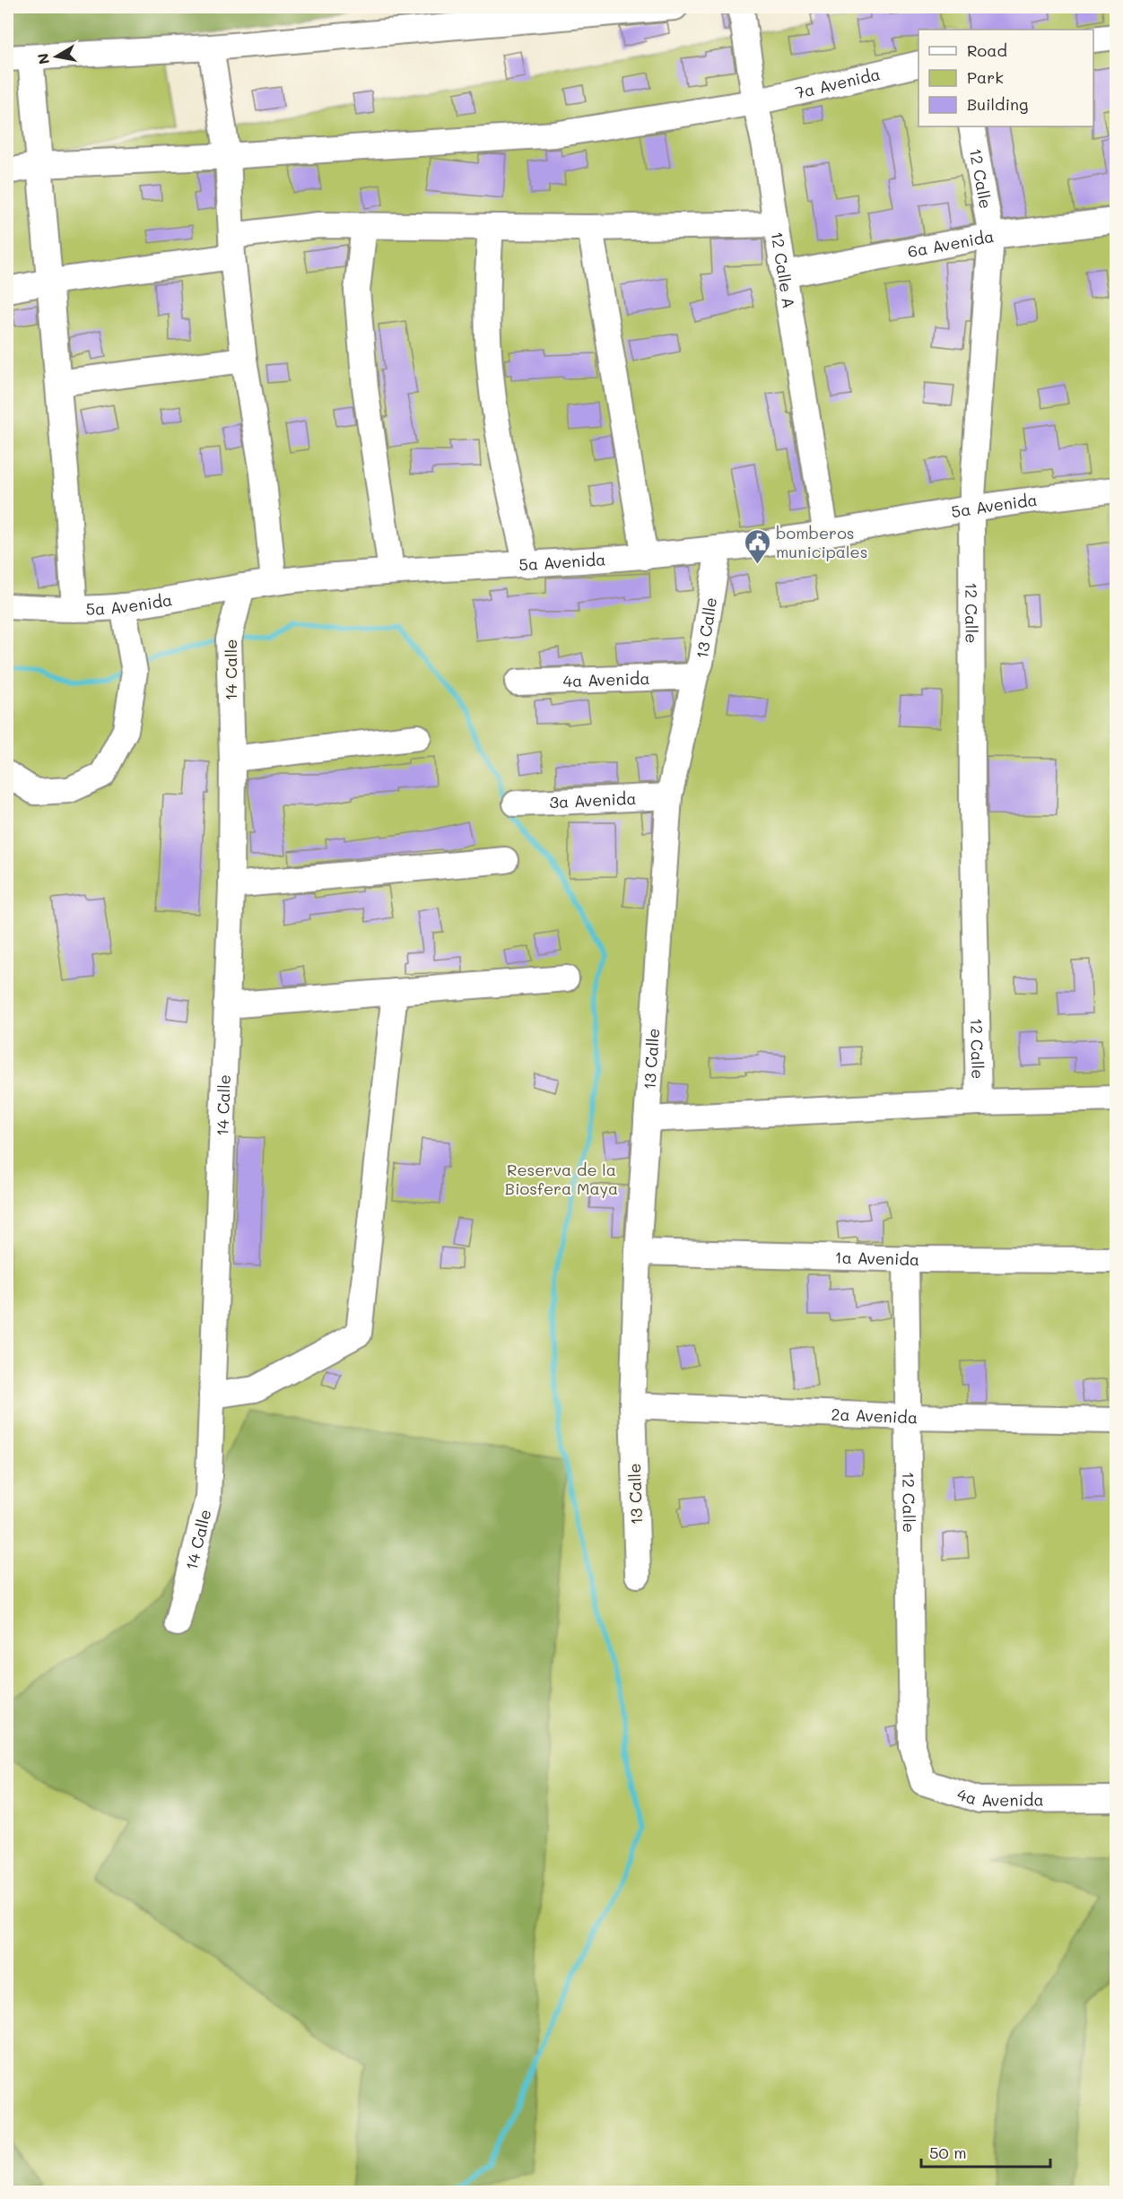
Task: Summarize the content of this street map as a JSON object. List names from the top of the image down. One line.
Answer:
{"streets":{"street":["7a Avenida","12 Calle","6a Avenida","12 Calle A","5a Avenida","13 Calle","14 Calle","4a Avenida","3a Avenida","1a Avenida","2a Avenida"]},"crossings":[["7a Avenida","12 Calle A"],["12 Calle","6a Avenida"],["12 Calle","5a Avenida"],["12 Calle","4a Avenida"],["12 Calle","1a Avenida"],["12 Calle","2a Avenida"],["6a Avenida","12 Calle A"],["12 Calle A","5a Avenida"],["5a Avenida","13 Calle"],["5a Avenida","14 Calle"],["13 Calle","4a Avenida"],["13 Calle","3a Avenida"],["13 Calle","1a Avenida"],["13 Calle","2a Avenida"]],"parks":["Reserva de la Biosfera Maya"],"places":{"public building":["bomberos municipales"]},"legend":["Road","Park","Building"],"scale_bar":"50 m","north":"left"}
